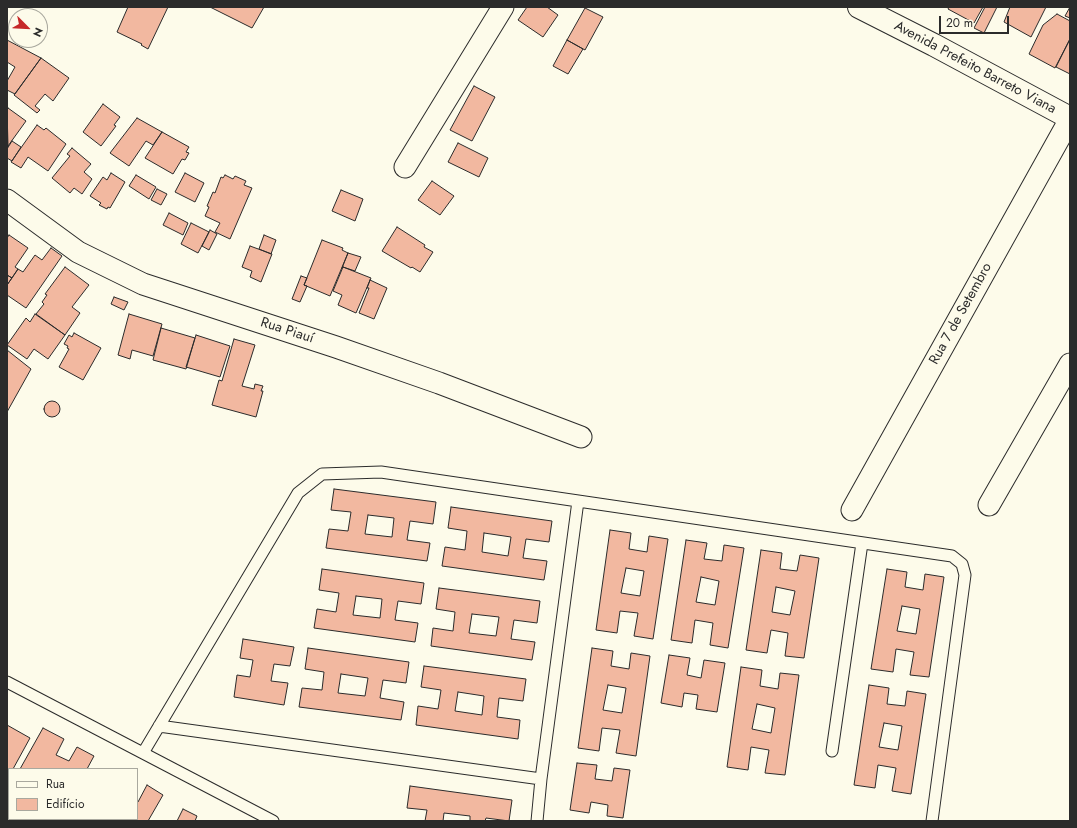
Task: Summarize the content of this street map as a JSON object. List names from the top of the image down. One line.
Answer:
{"streets":{"main road":["Avenida Prefeito Barreto Viana"],"street":["Rua 7 de Setembro","Rua Piauí"]},"crossings":[["Avenida Prefeito Barreto Viana","Rua 7 de Setembro"]],"legend":["Rua","Edifício"],"scale_bar":"20 m","north":"bottom right"}
